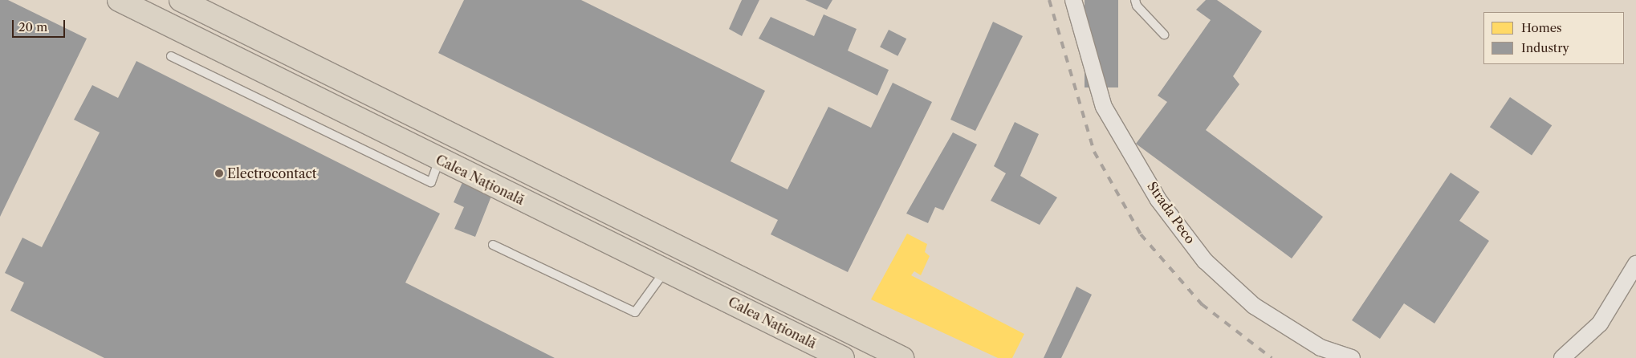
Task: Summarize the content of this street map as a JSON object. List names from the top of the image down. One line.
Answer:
{"streets":{"main road":["Calea Națională"],"street":["Strada Peco"]},"places":["Electrocontact"],"legend":["Homes","Industry"],"scale_bar":"20 m"}
